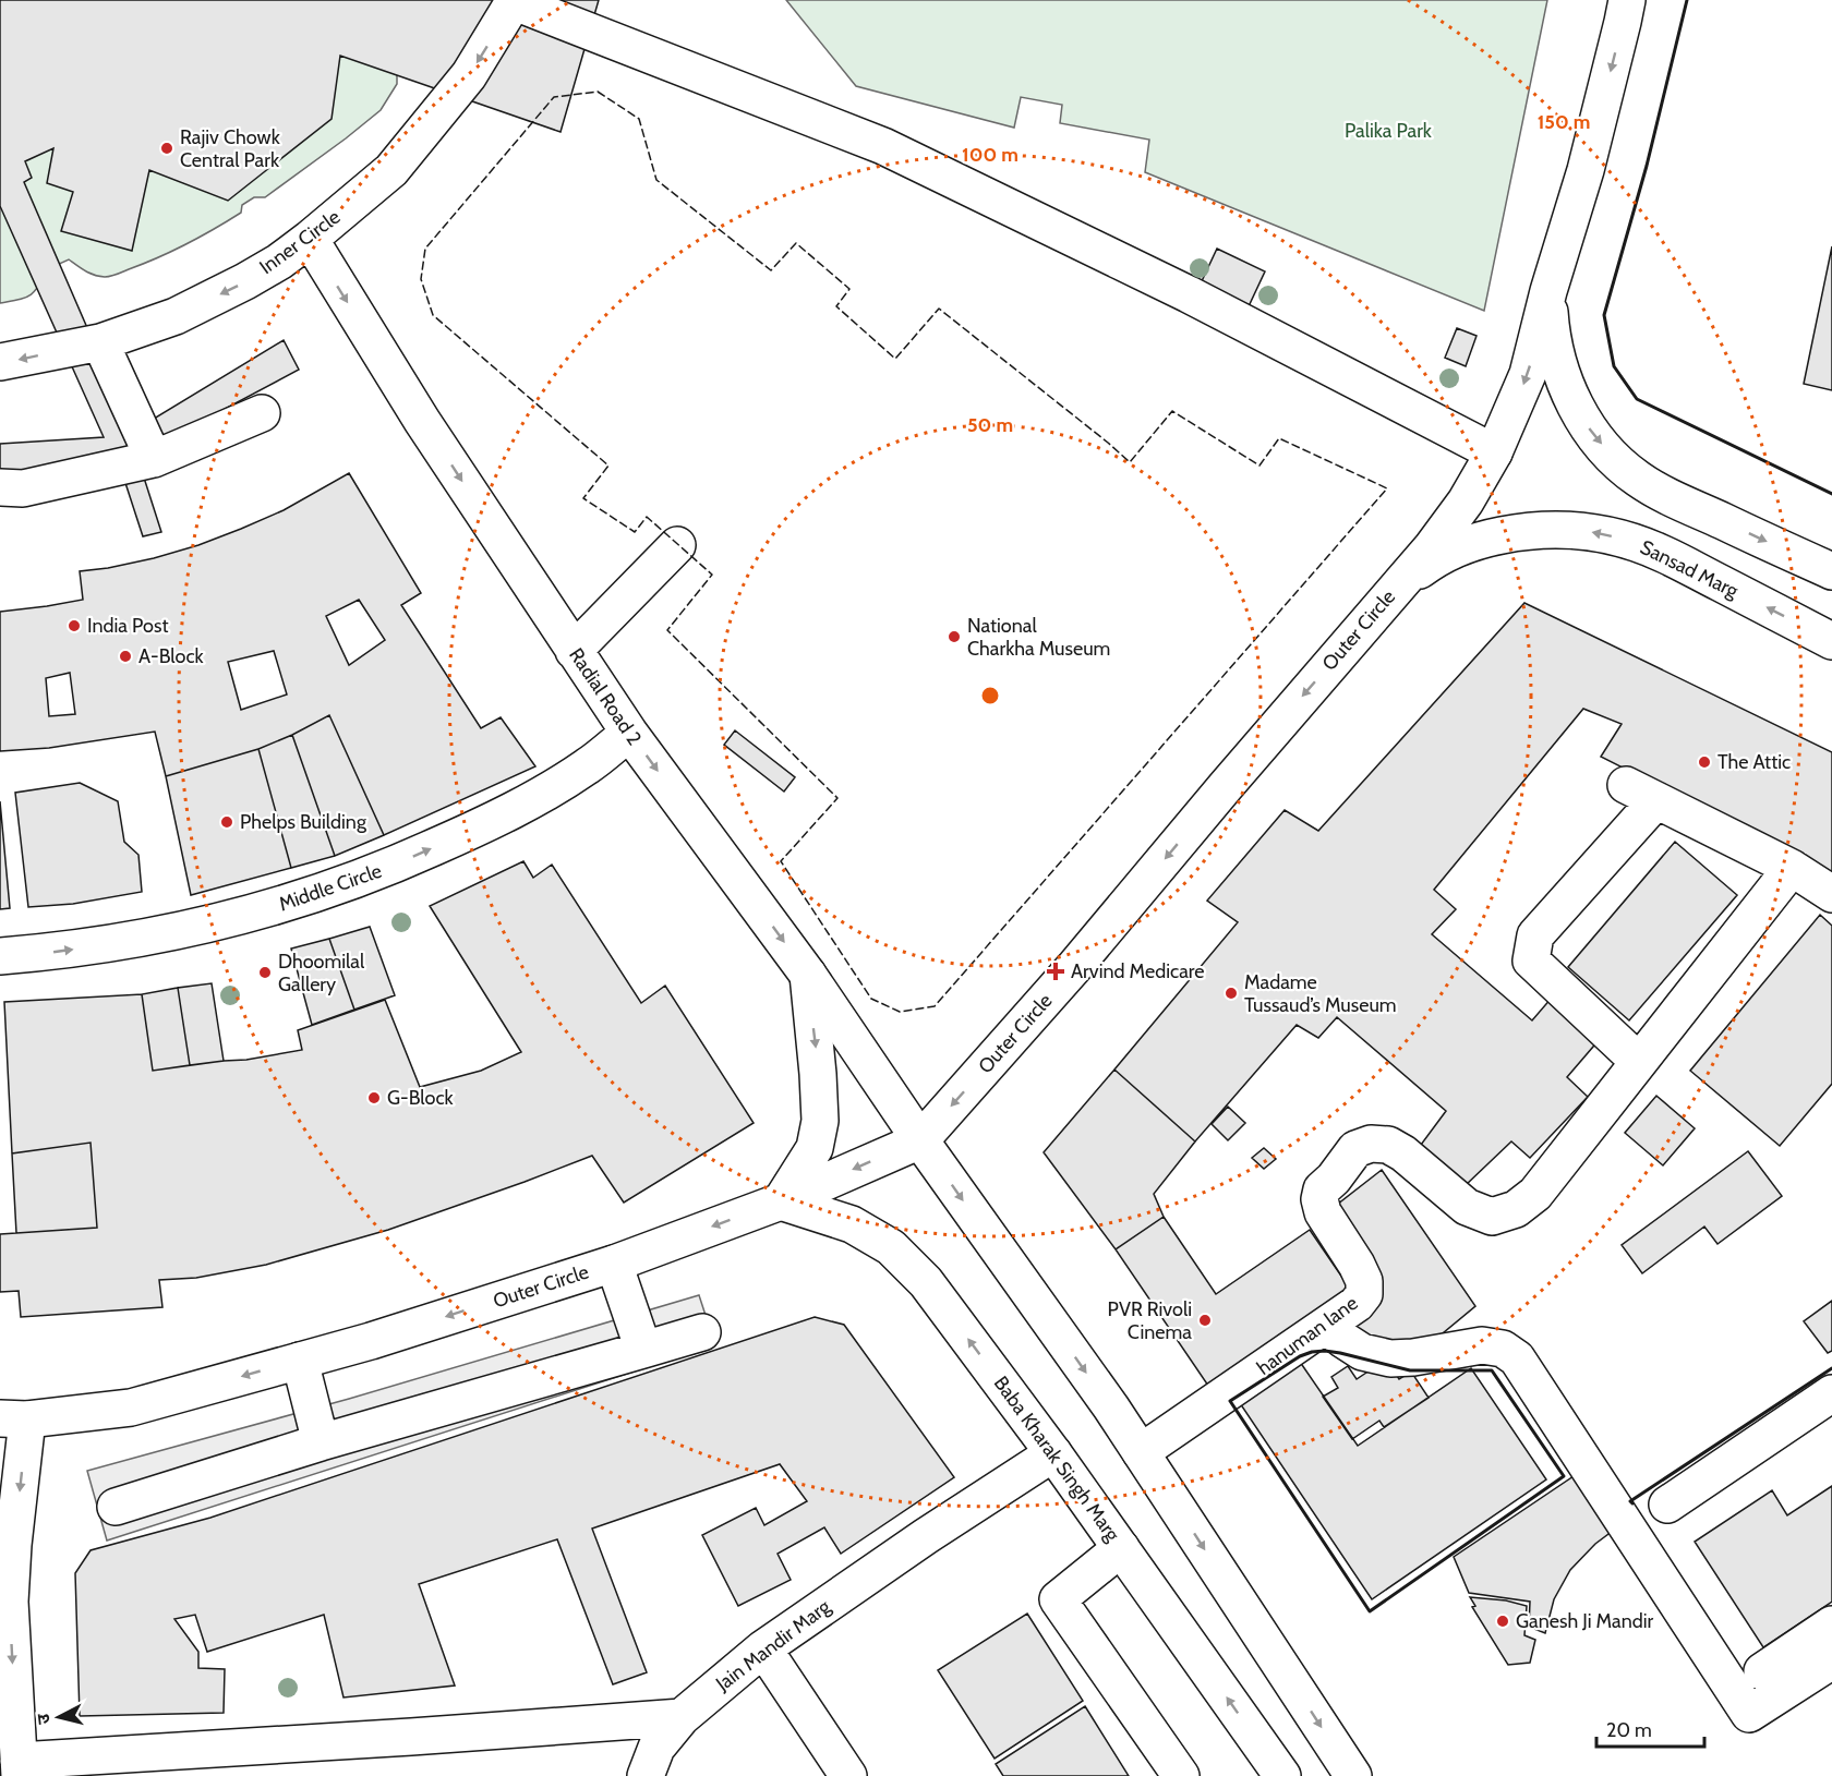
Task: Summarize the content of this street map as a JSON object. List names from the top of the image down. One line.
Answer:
{"streets":{"street":["Inner Circle","Sansad Marg","Outer Circle","Radial Road 2","Middle Circle","hanuman lane","Baba Kharak Singh Marg","Jain Mandir Marg"]},"crossings":[["Inner Circle","Radial Road 2"],["Sansad Marg","Outer Circle"],["Outer Circle","Radial Road 2"],["Outer Circle","Baba Kharak Singh Marg"],["Radial Road 2","Middle Circle"],["Baba Kharak Singh Marg","Jain Mandir Marg"]],"one_way":["Outer Circle","Radial Road 2","Middle Circle"],"parks":["Palika Park"],"places":{"other":["Rajiv Chowk Central Park","India Post","National Charkha Museum","A-Block","The Attic","Phelps Building","Dhoomilal Gallery","Madame Tussaud’s Museum","G-Block","PVR Rivoli Cinema","Ganesh Ji Mandir"],"health":["Arvind Medicare"]},"scale_bar":"20 m","north":"left","rings":["150 m","100 m","50 m"]}
